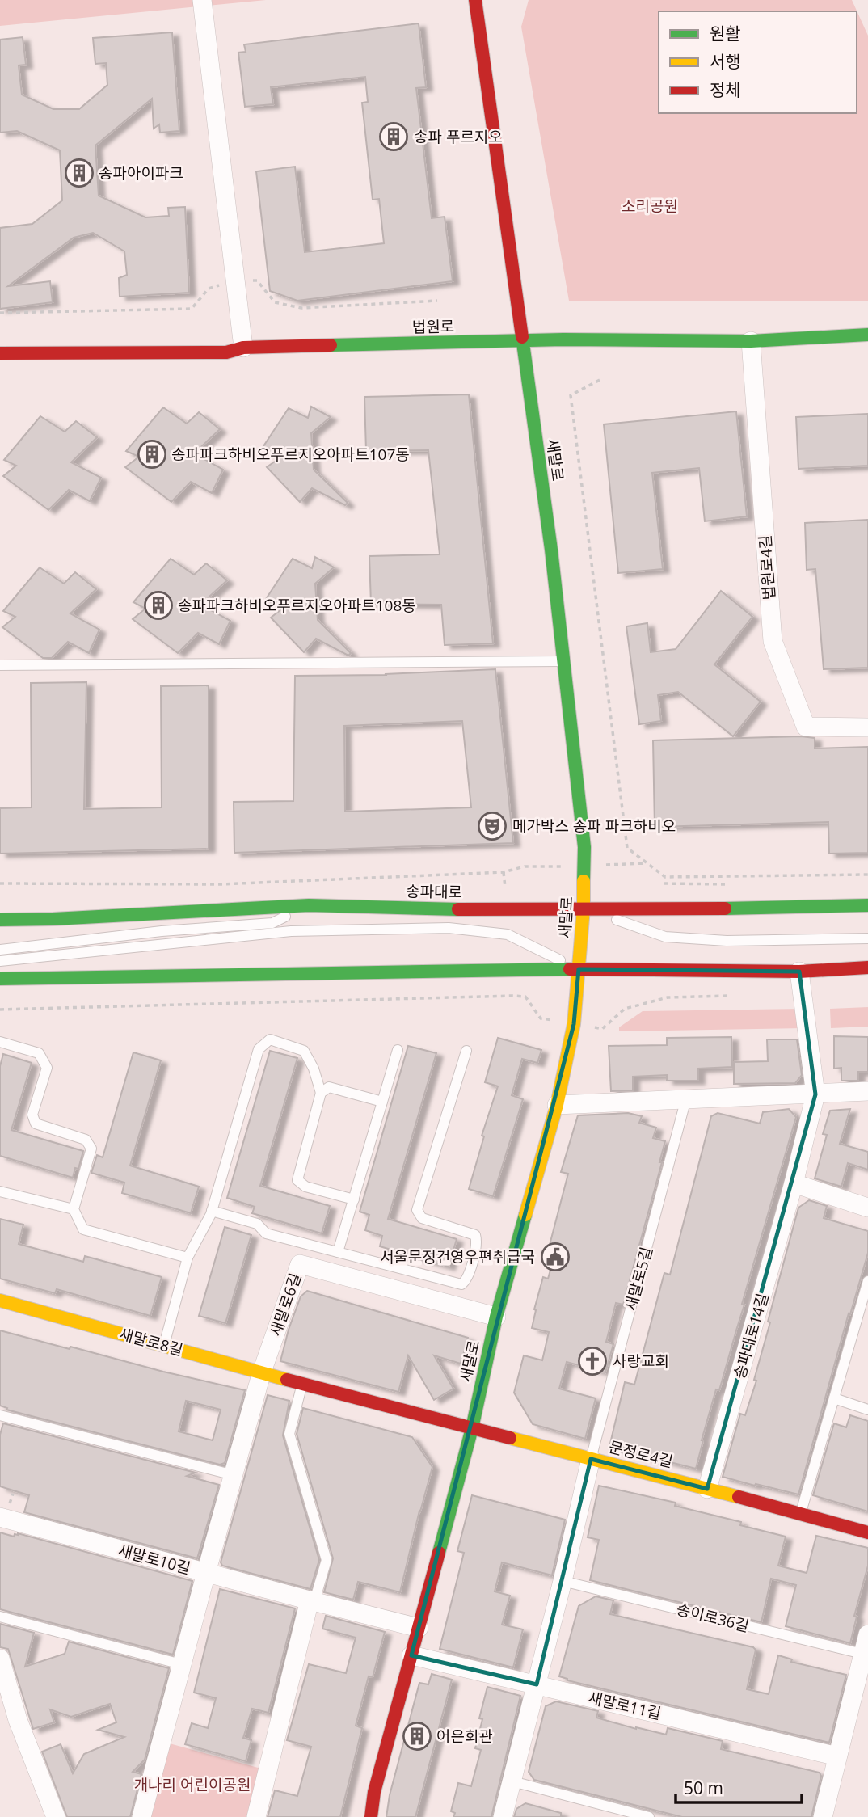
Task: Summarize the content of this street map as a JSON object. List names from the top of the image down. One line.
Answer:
{"streets":{"street":["법원로","새말로","법원로4길","송파대로","새말로6길","송파대로14길","새말로8길","문정로4길","새말로10길","새말로11길"],"lane":["새말로5길","송이로36길"]},"crossings":[["법원로","새말로"],["법원로","법원로4길"],["새말로","송파대로"],["새말로","새말로6길"],["새말로","새말로8길"],["새말로","문정로4길"],["새말로","새말로10길"],["새말로","새말로11길"],["새말로5길","문정로4길"],["새말로6길","새말로8길"],["새말로6길","새말로10길"],["송파대로14길","문정로4길"],["새말로8길","문정로4길"]],"parks":["소리공원","개나리 어린이공원"],"places":{"building":["송파 푸르지오","송파아이파크","송파파크하비오푸르지오아파트107동","송파파크하비오푸르지오아파트108동","어은회관"],"theatre":["메가박스 송파 파크하비오"],"public building":["서울문정건영우편취급국"],"church":["사랑교회"]},"legend":["원활","서행","정체"],"scale_bar":"50 m"}
